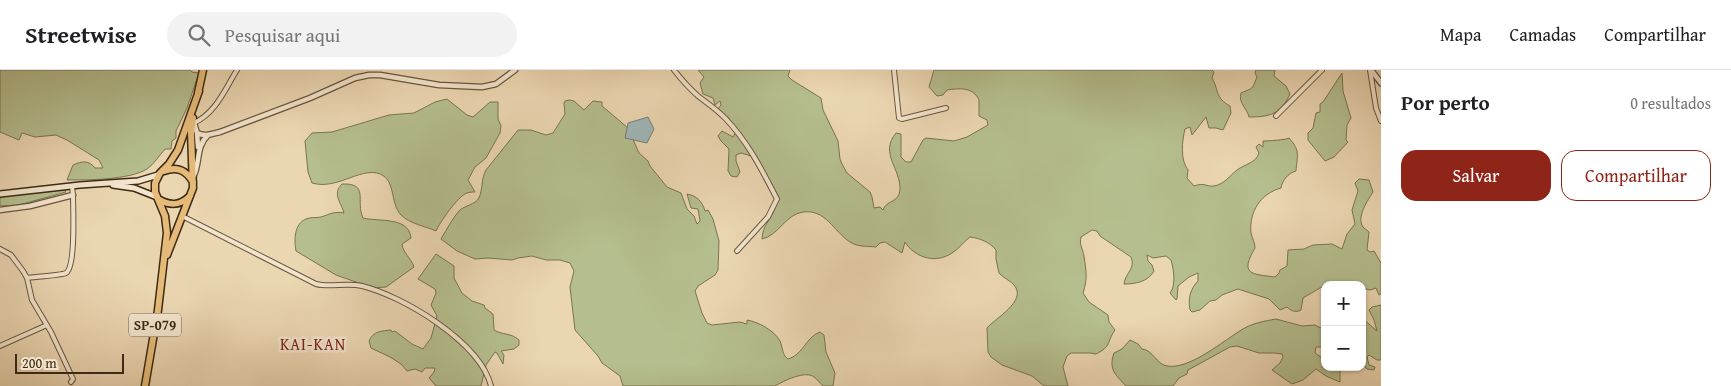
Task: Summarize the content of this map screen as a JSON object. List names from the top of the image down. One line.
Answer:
{"streets":{"highway":["SP-079"]},"districts":["KAI-KAN"],"scale_bar":"200 m","page":{"header":"Streetwise","search":"Pesquisar aqui","nav":["Mapa","Camadas","Compartilhar"],"heading":["Por perto","0 resultados"],"buttons":["Salvar","Compartilhar"],"map_buttons":["+","−"],"scale":"200 m"}}
